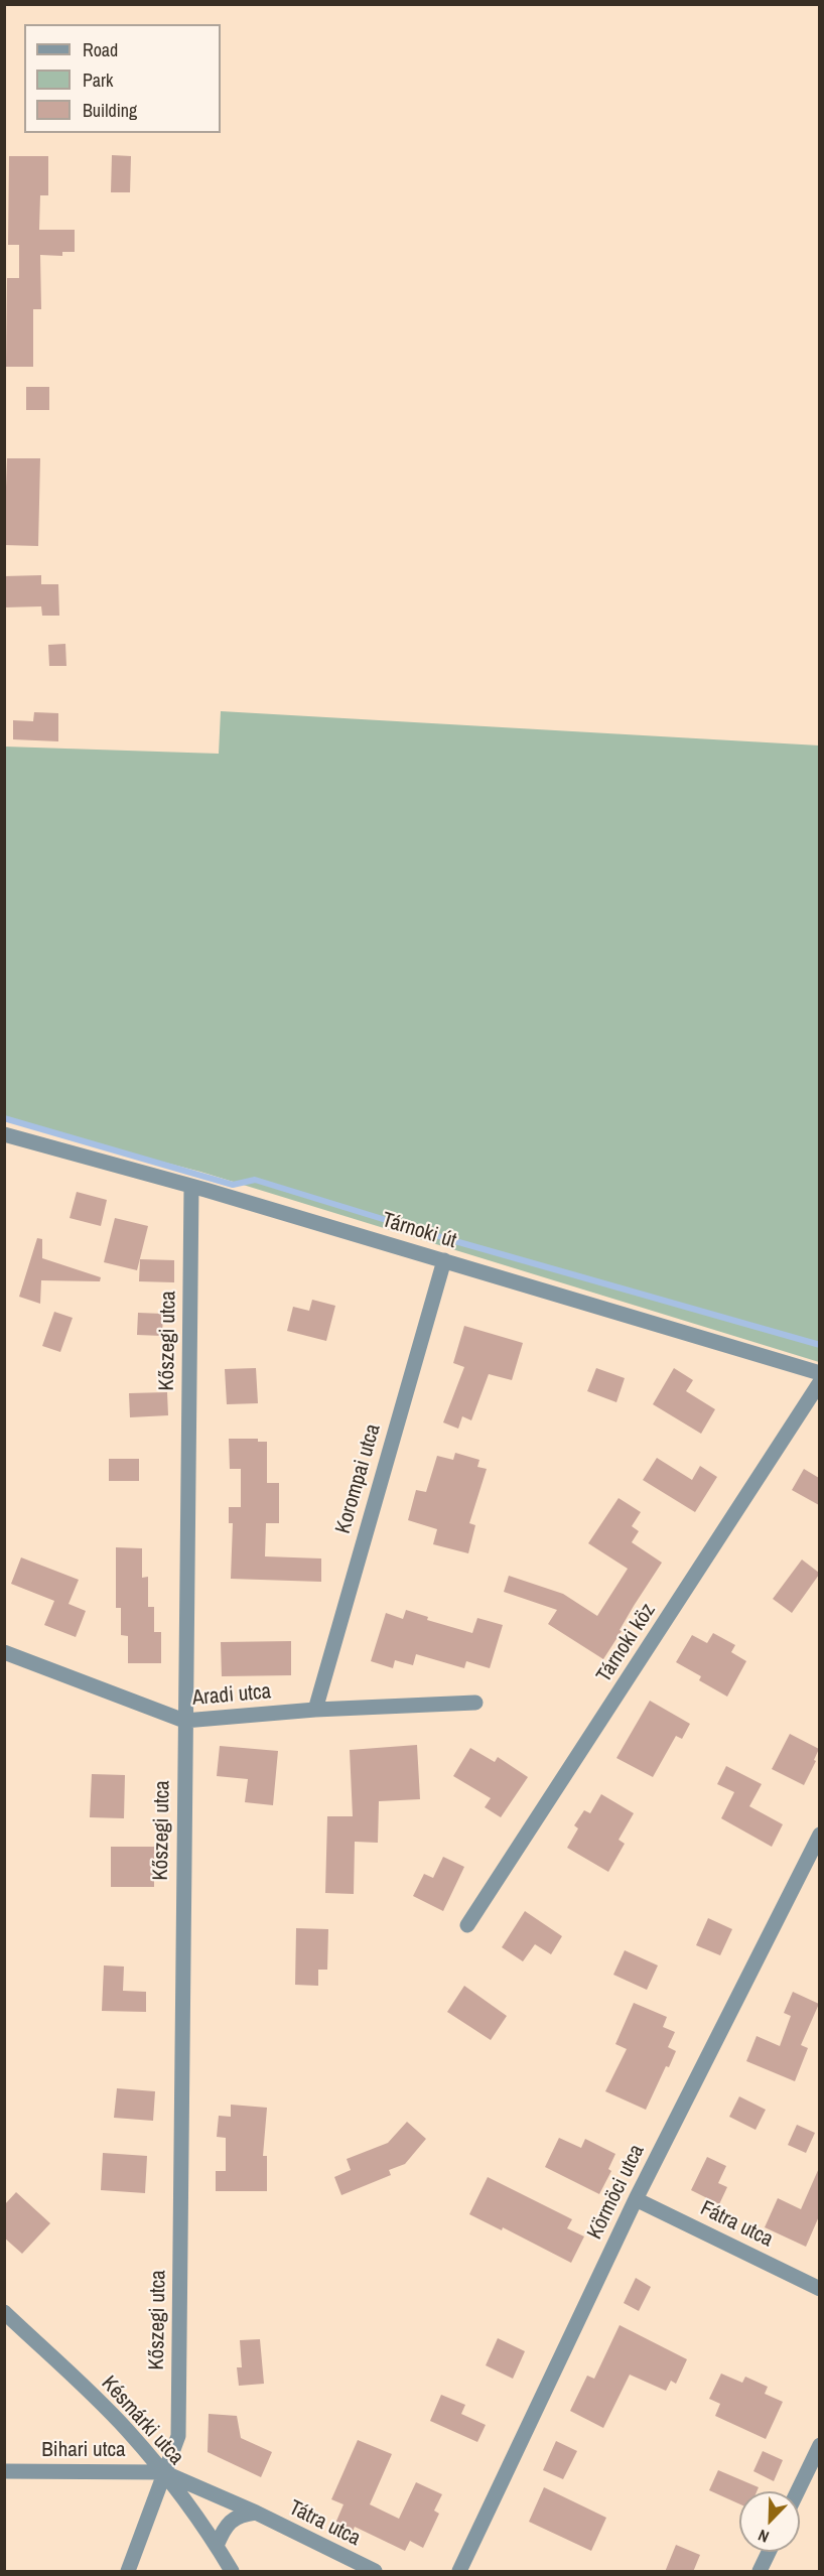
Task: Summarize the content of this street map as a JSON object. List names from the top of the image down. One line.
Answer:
{"streets":{"street":["Tárnoki út","Kőszegi utca","Korompai utca","Tárnoki köz","Aradi utca","Körmöci utca","Fátra utca","Késmárki utca","Bihari utca","Tátra utca"]},"crossings":[["Tárnoki út","Kőszegi utca"],["Tárnoki út","Korompai utca"],["Kőszegi utca","Aradi utca"],["Kőszegi utca","Késmárki utca"],["Kőszegi utca","Bihari utca"],["Kőszegi utca","Tátra utca"],["Korompai utca","Aradi utca"],["Körmöci utca","Fátra utca"],["Késmárki utca","Bihari utca"],["Késmárki utca","Tátra utca"],["Bihari utca","Tátra utca"]],"legend":["Road","Park","Building"],"north":"bottom left"}
